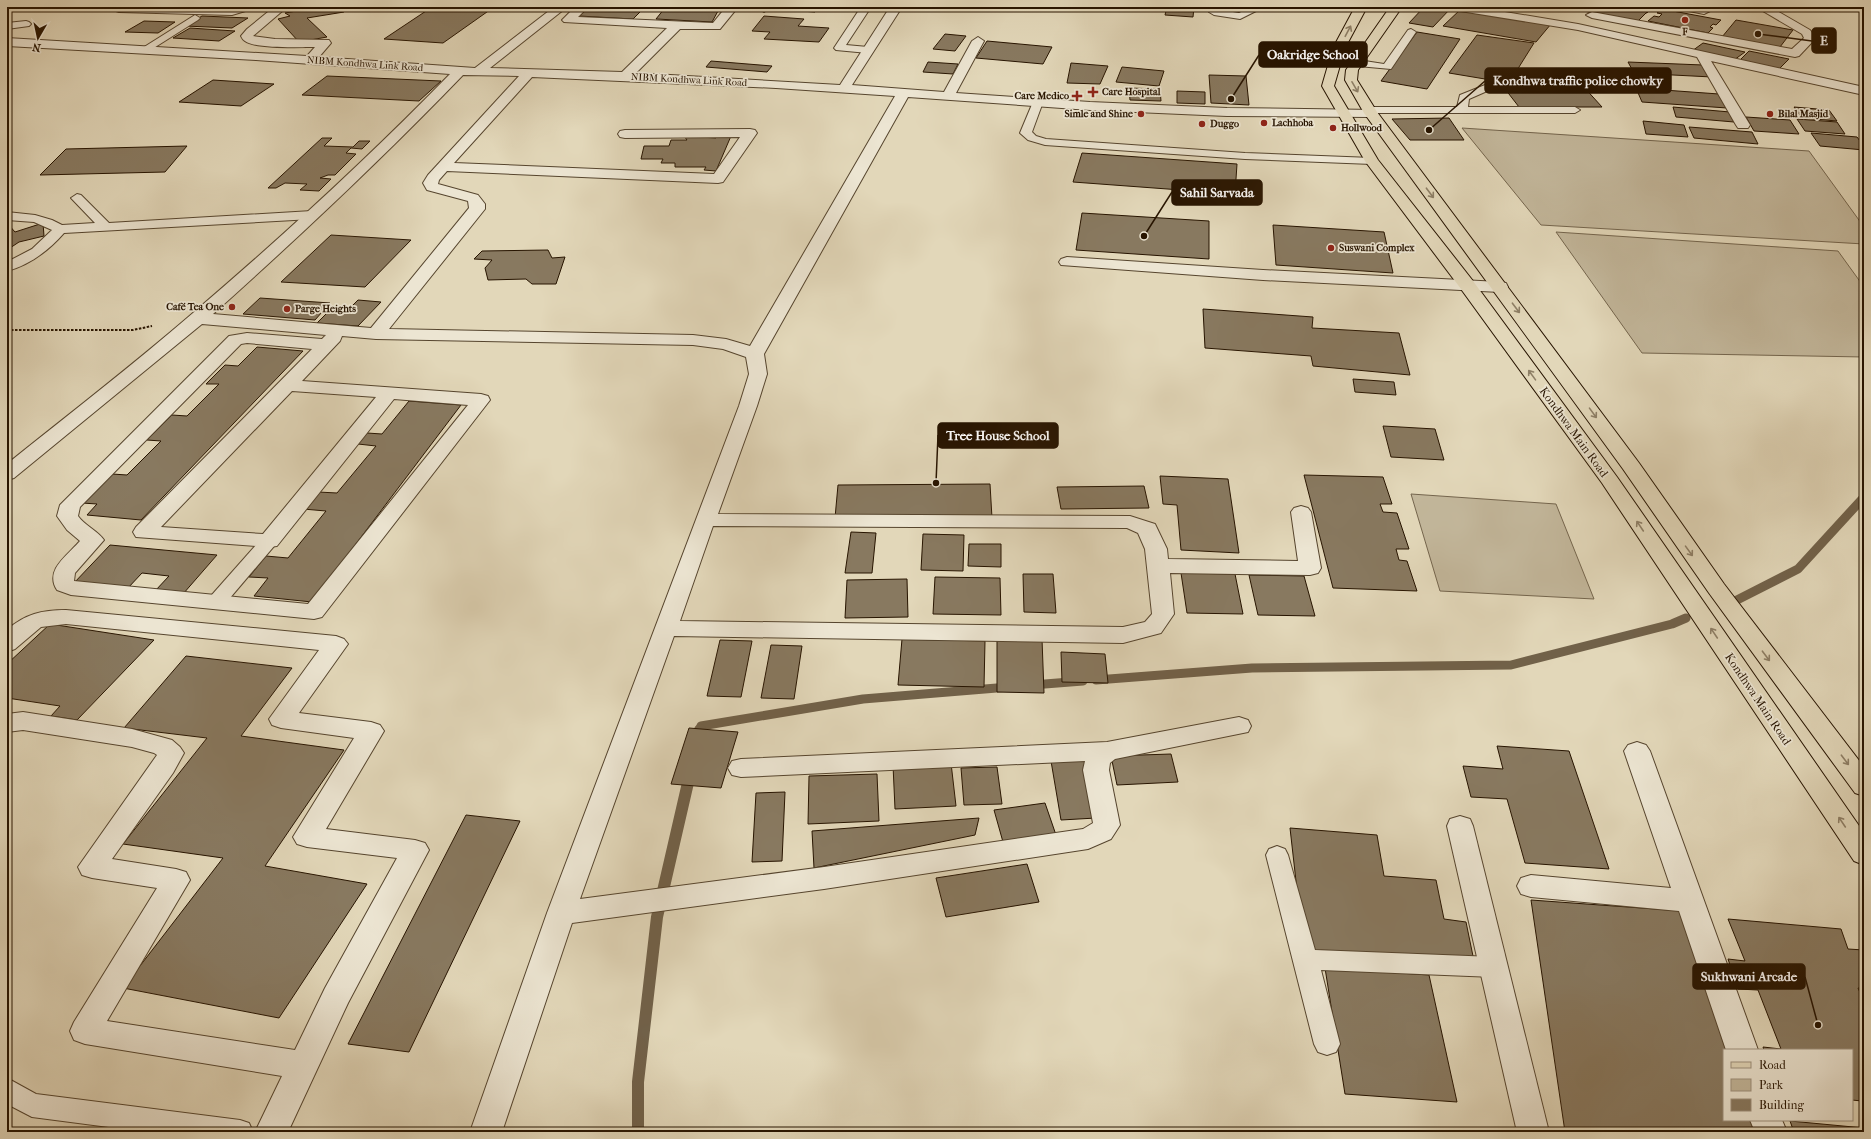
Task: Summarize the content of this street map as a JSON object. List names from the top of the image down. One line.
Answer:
{"streets":{"main road":["Kondhwa Main Road"],"street":["NIBM Kondhwa Link Road"]},"crossings":[["NIBM Kondhwa Link Road","Kondhwa Main Road"]],"places":{"other":["F","E","Oakridge School","Simle and Shine","Bilal Masjid","Lachhoba","Duggo","Hollwood","Kondhwa traffic police chowky","Sahil Sarvada","Suswani Complex","Café Tea One","Parge Heights","Tree House School","Sukhwani Arcade"],"health":["Care Hospital","Care Medico"]},"legend":["Road","Park","Building"],"north":"bottom"}
